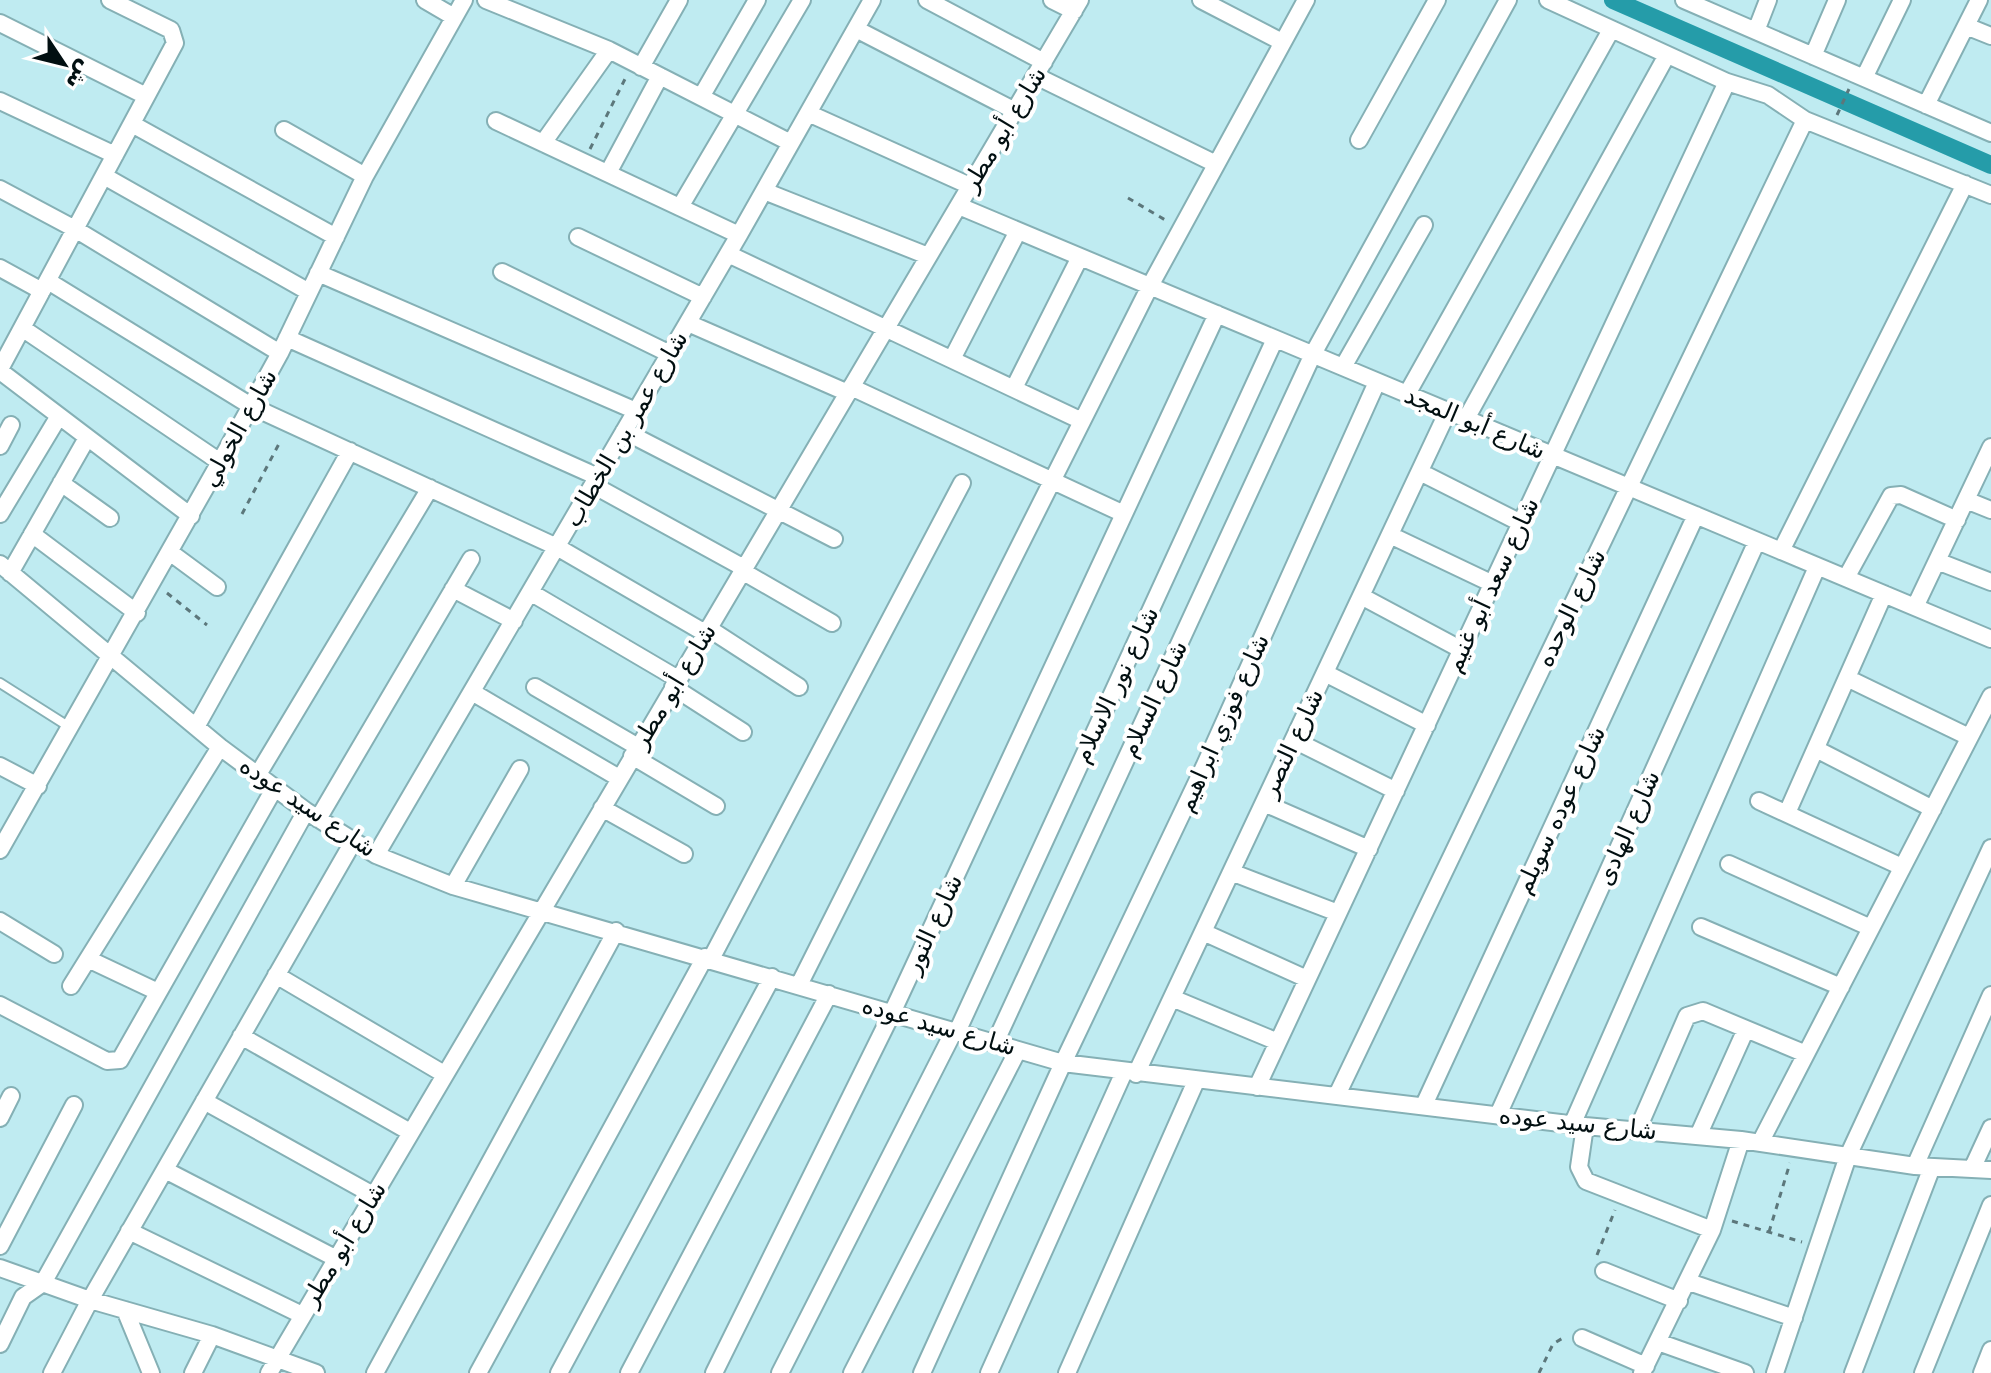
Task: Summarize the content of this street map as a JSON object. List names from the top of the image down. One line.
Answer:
{"streets":{"street":["شارع أبو مطر","شارع أبو المجد","شارع الخولي","شارع عمر بن الخطاب","شارع سعد أبو غنيم","شارع الوحده","شارع نور الاسلام","شارع السلام","شارع فوزي ابراهيم","شارع النصر","شارع سيد عوده","شارع عوده سويلم","شارع الهادى","شارع النور"]},"crossings":[["شارع أبو مطر","شارع أبو المجد"],["شارع أبو مطر","شارع سيد عوده"],["شارع أبو المجد","شارع سعد أبو غنيم"],["شارع أبو المجد","شارع الوحده"],["شارع أبو المجد","شارع نور الاسلام"],["شارع أبو المجد","شارع السلام"],["شارع أبو المجد","شارع فوزي ابراهيم"],["شارع أبو المجد","شارع النصر"],["شارع أبو المجد","شارع عوده سويلم"],["شارع أبو المجد","شارع الهادى"],["شارع أبو المجد","شارع النور"],["شارع الخولي","شارع سيد عوده"],["شارع عمر بن الخطاب","شارع سيد عوده"],["شارع سعد أبو غنيم","شارع سيد عوده"],["شارع الوحده","شارع سيد عوده"],["شارع نور الاسلام","شارع سيد عوده"],["شارع السلام","شارع سيد عوده"],["شارع فوزي ابراهيم","شارع سيد عوده"],["شارع النصر","شارع سيد عوده"],["شارع سيد عوده","شارع عوده سويلم"],["شارع سيد عوده","شارع الهادى"],["شارع سيد عوده","شارع النور"]],"north":"bottom right"}
